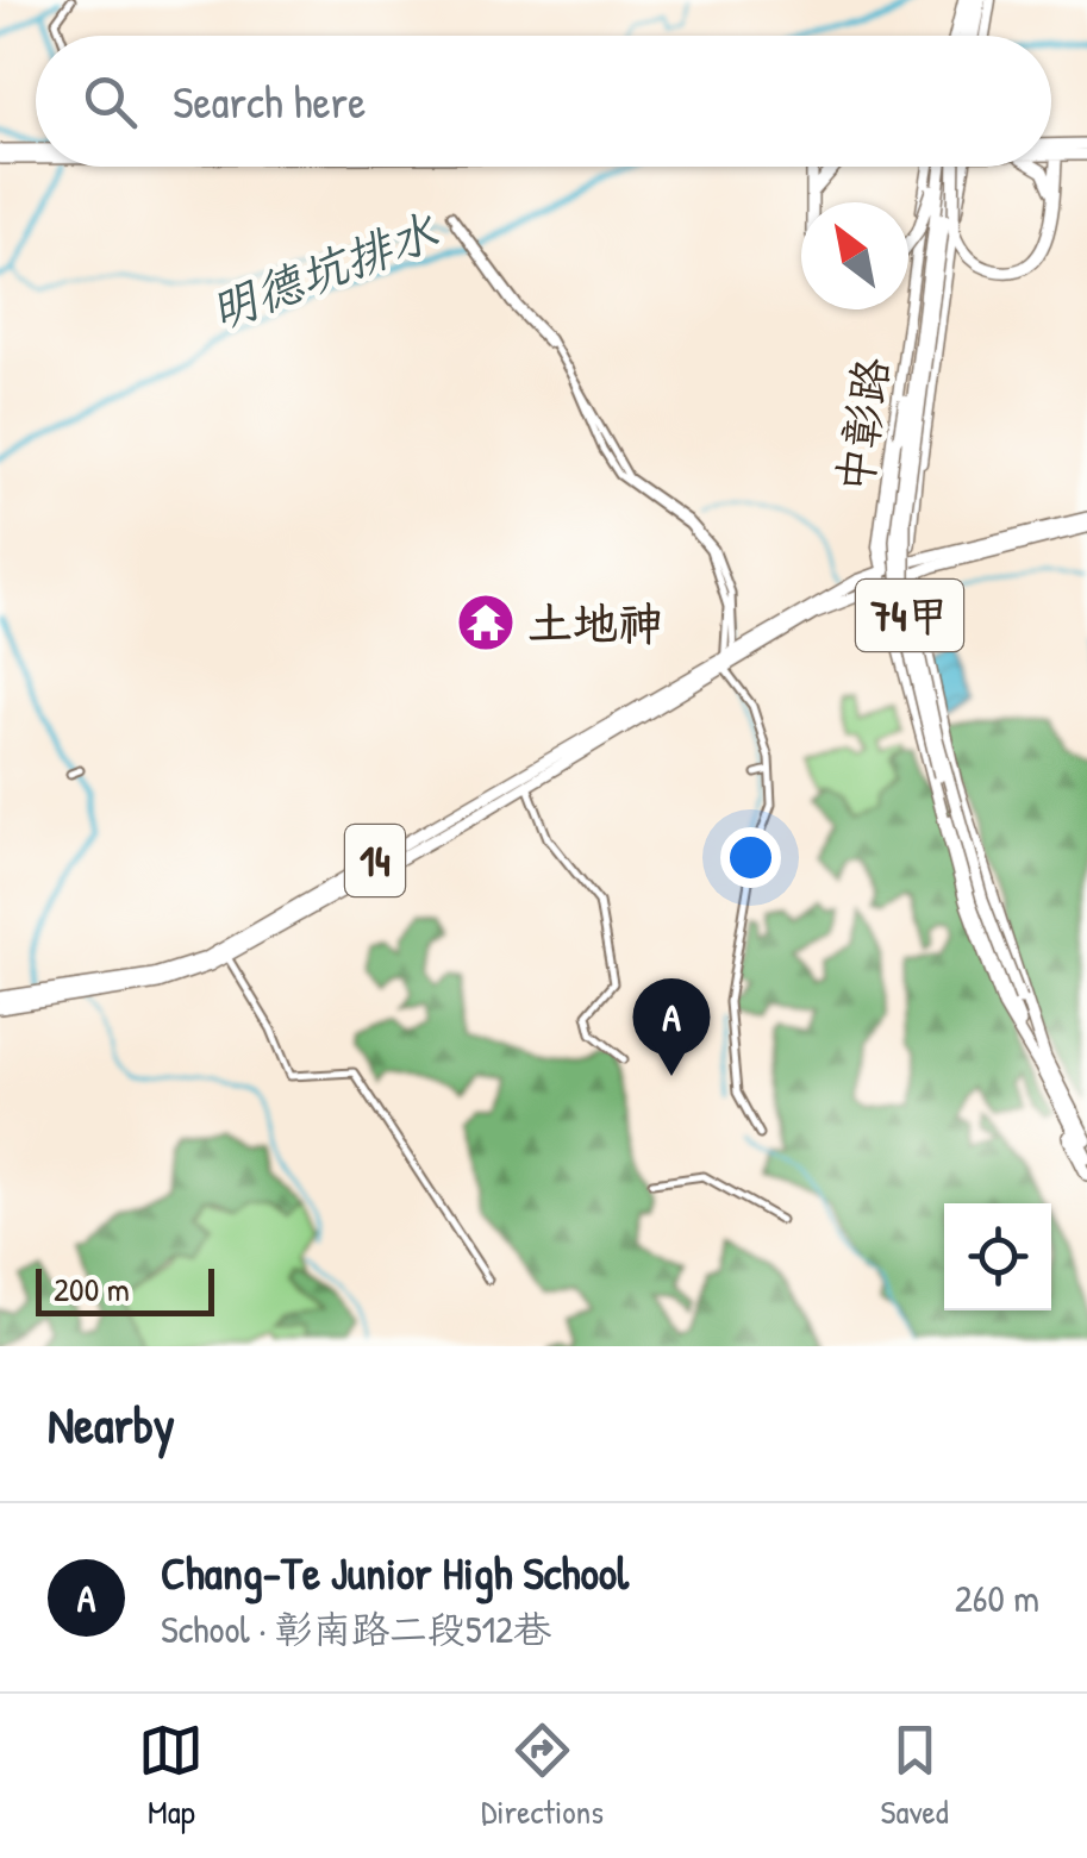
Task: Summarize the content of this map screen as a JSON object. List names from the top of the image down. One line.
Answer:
{"streets":{"main road":["74甲","14"],"street":["中彰路"]},"crossings":[["中彰路","74甲"],["中彰路","14"],["74甲","14"]],"water":["明德坑排水"],"places":{"temple":["土地神"]},"scale_bar":"200 m","north":"top left","page":{"search":"Search here","pins":"A","scale":"200 m","heading":"Nearby","list":[{"mark":"A","name":"Chang-Te Junior High School","note":"School · 彰南路二段512巷","value":"260 m"}],"nav":["Map","Directions","Saved"]}}
